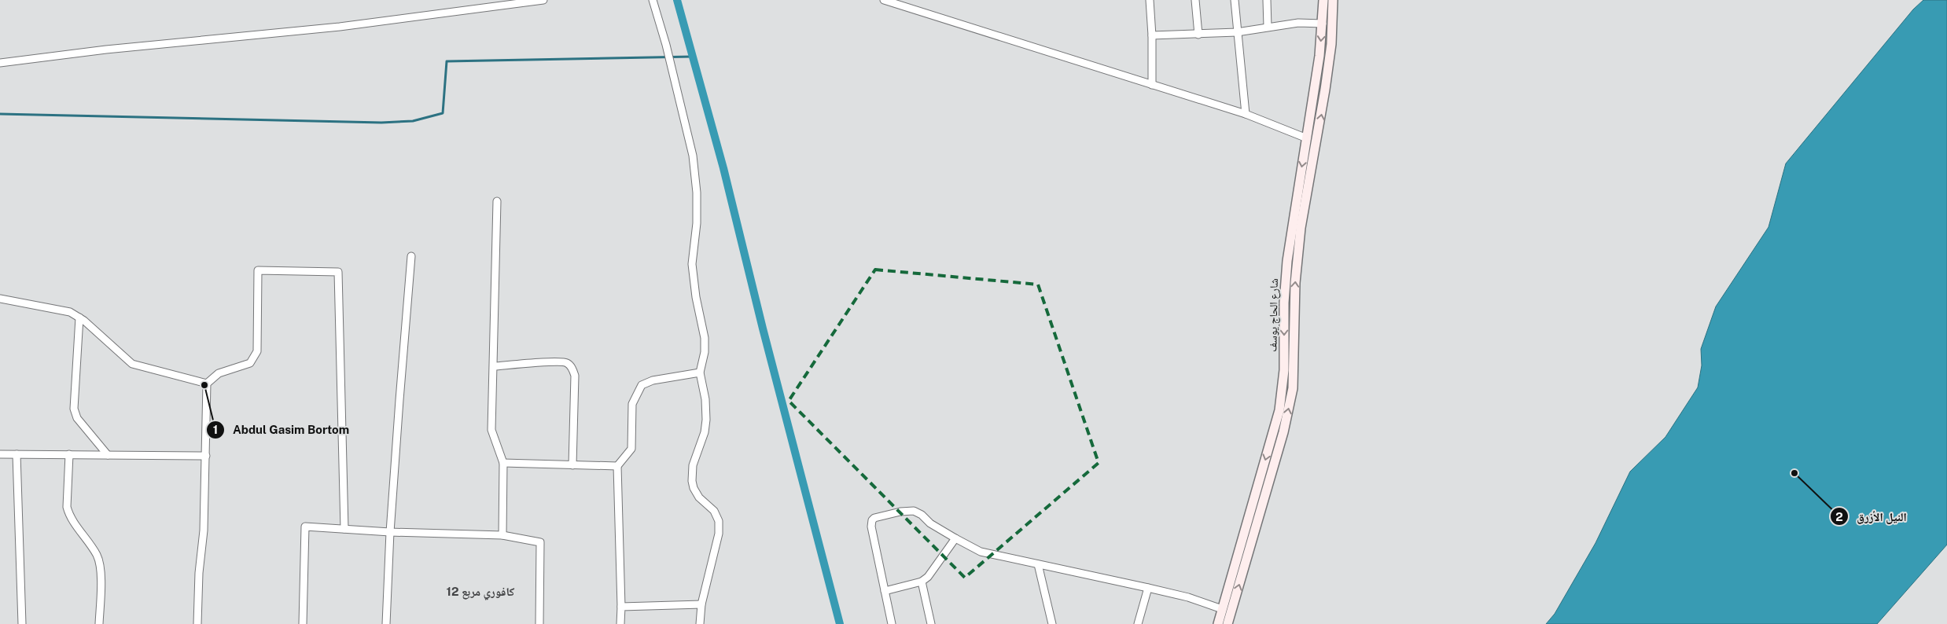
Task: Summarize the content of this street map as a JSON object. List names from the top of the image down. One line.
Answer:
{"streets":{"main road":["شارع الحاج يوسف"]},"districts":["كافوري مربع 12"],"places":["Abdul Gasim Bortom","النيل الأزرق"]}
